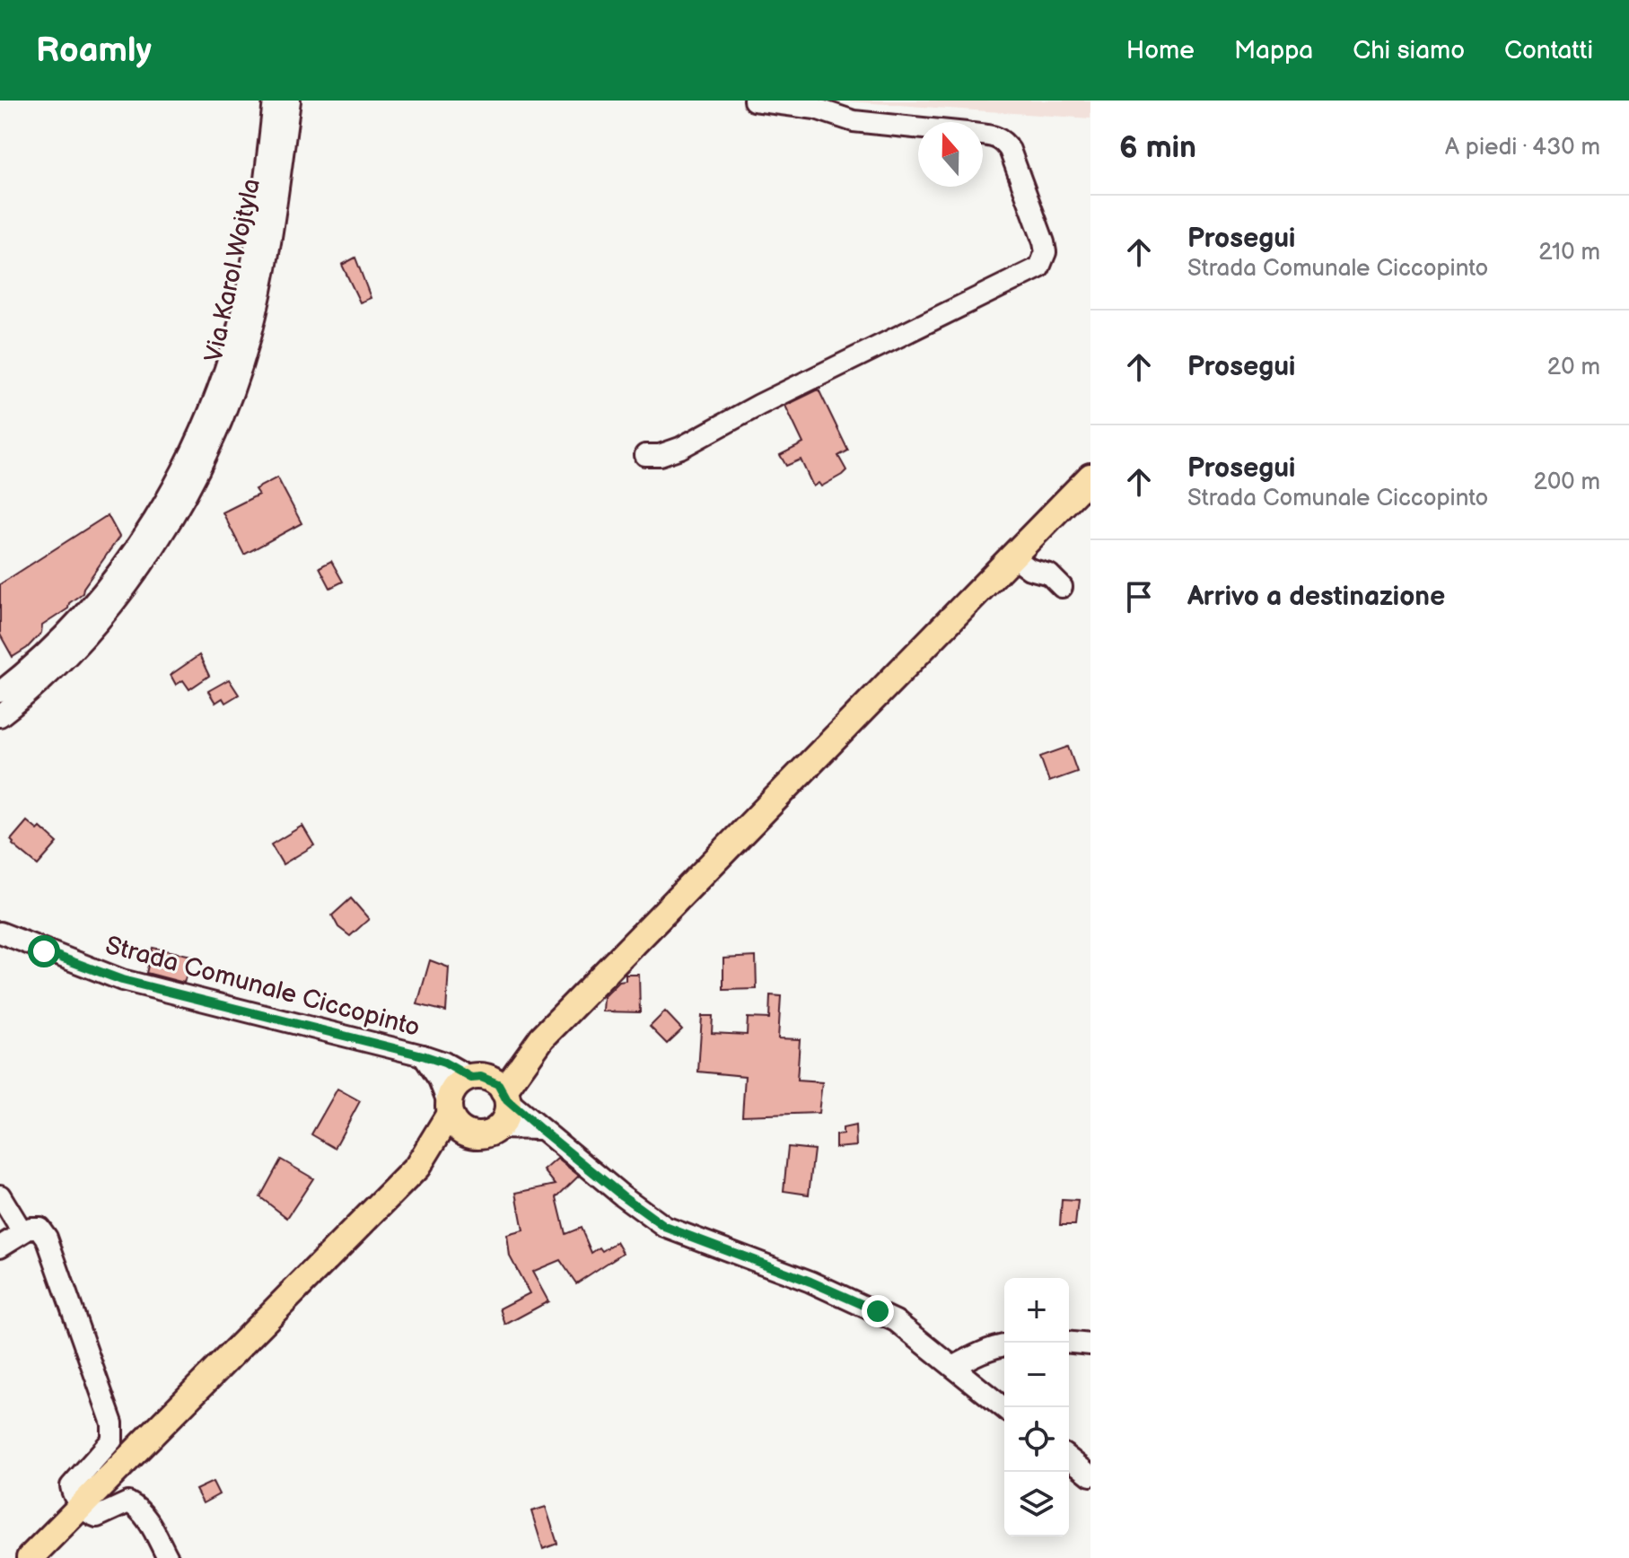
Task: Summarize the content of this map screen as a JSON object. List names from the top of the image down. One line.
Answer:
{"streets":{"street":["Via Karol Wojtyla","Strada Comunale Ciccopinto"]},"north":"top","page":{"header":"Roamly","nav":["Home","Mappa","Chi siamo","Contatti"],"heading":["6 min","A piedi · 430 m"],"list":[["Prosegui","Strada Comunale Ciccopinto","210 m"],["Prosegui","20 m"],["Prosegui","Strada Comunale Ciccopinto","200 m"],"Arrivo a destinazione"],"map_buttons":["+","−"]}}
